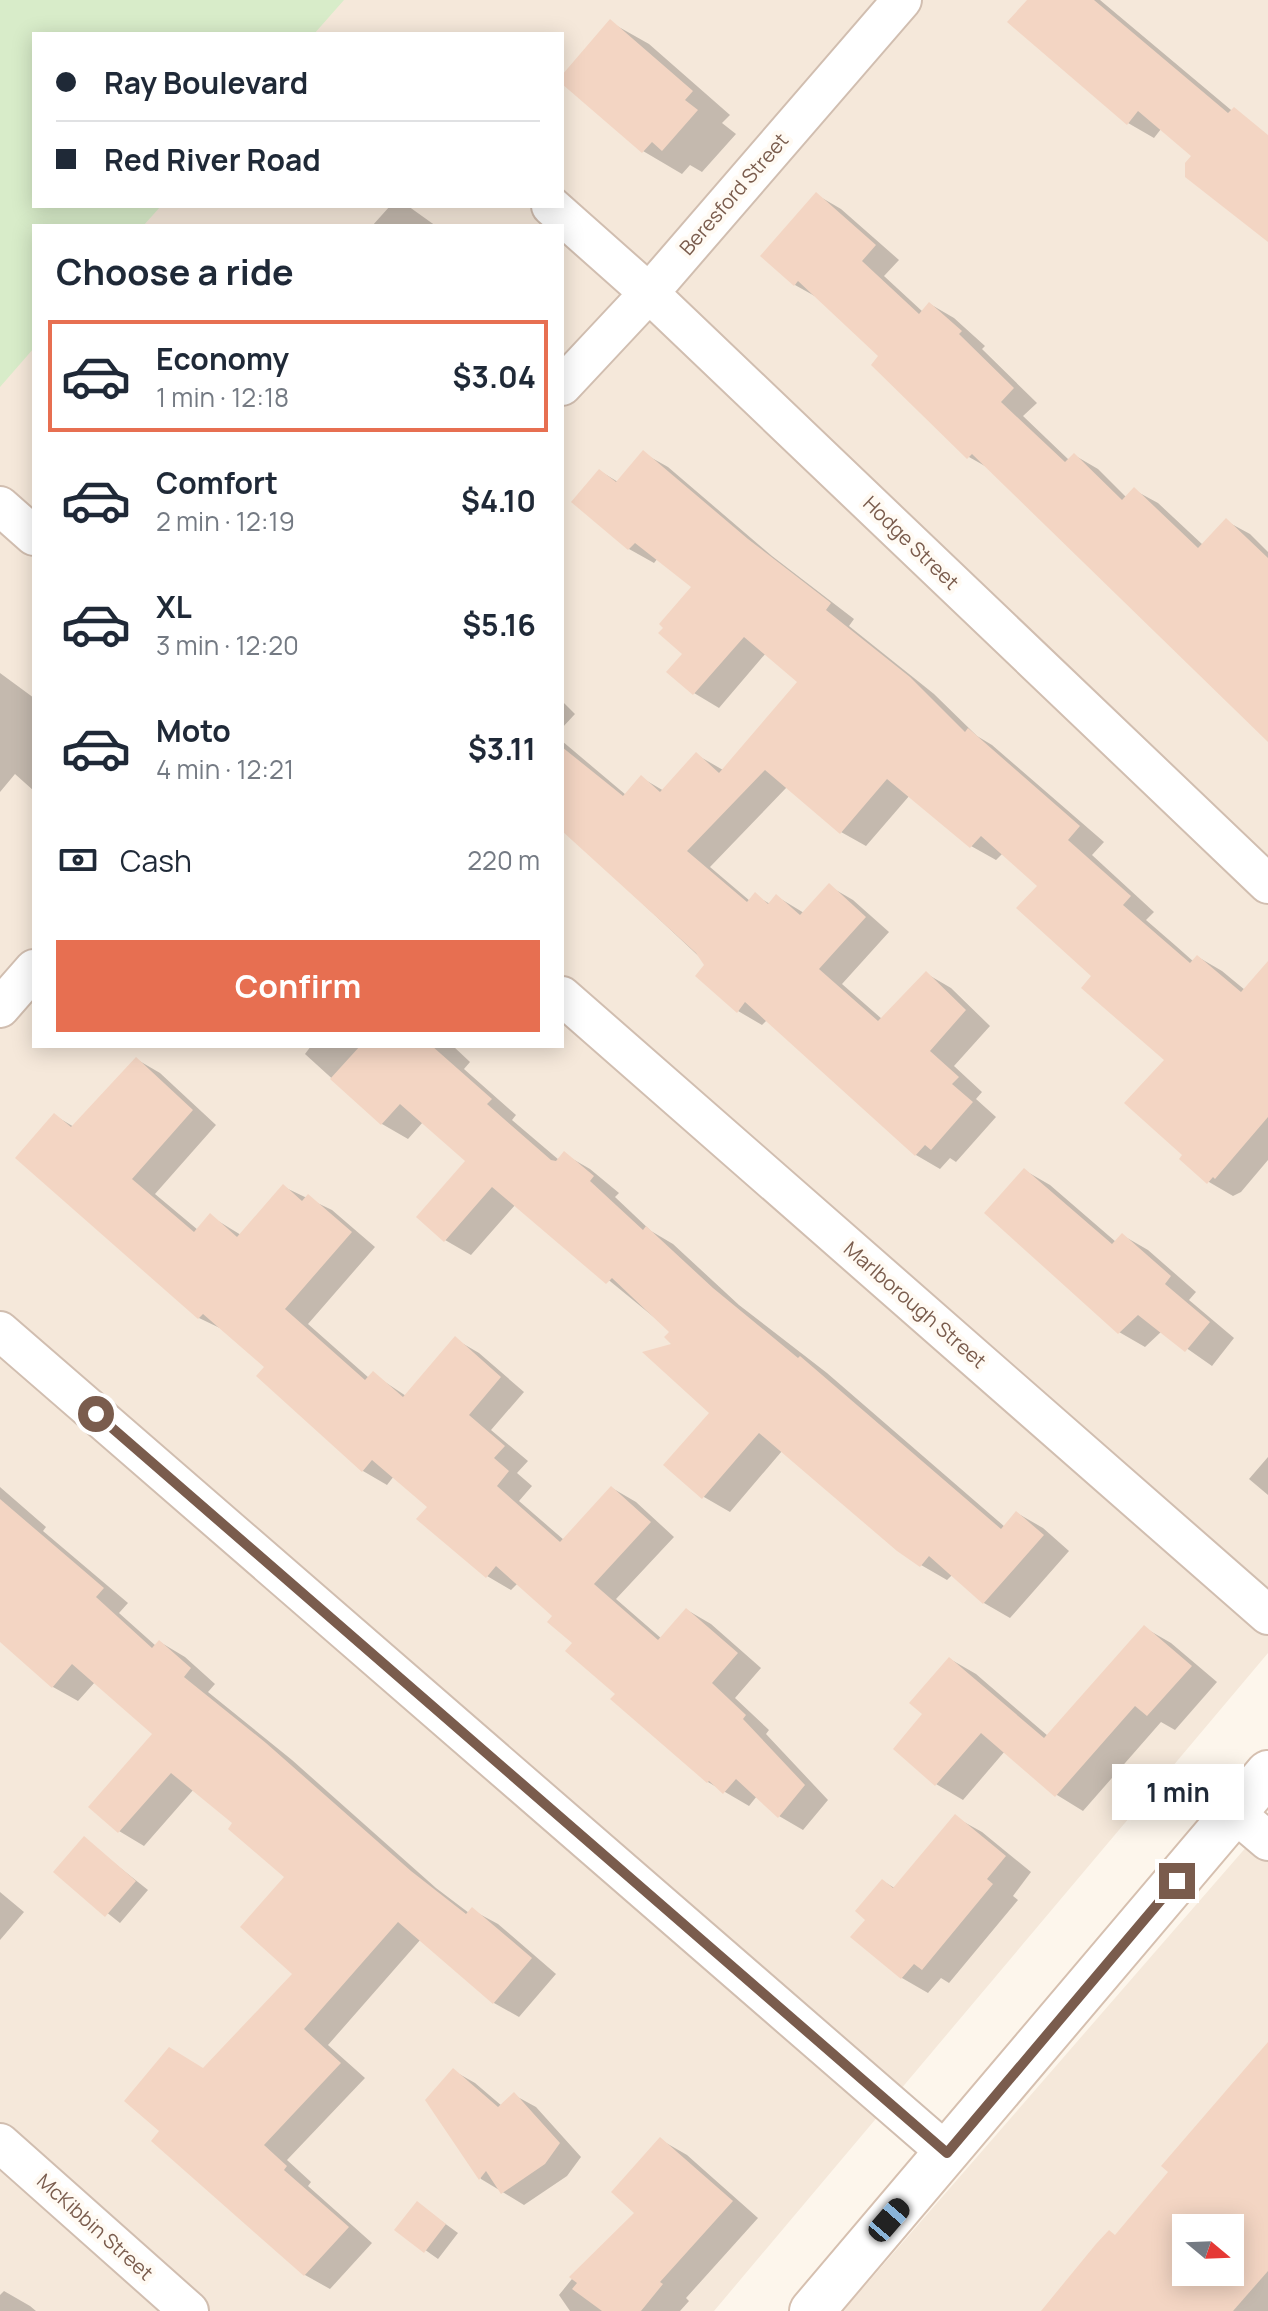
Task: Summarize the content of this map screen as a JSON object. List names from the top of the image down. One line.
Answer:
{"streets":{"street":["Beresford Street","Hodge Street","Marlborough Street","McKibbin Street"]},"crossings":[["Beresford Street","Hodge Street"]],"north":"right","page":{"banner":["Ray Boulevard","Red River Road"],"heading":"Choose a ride","list":[{"name":"Economy","note":"1 min · 12:18","value":"$3.04"},{"name":"Comfort","note":"2 min · 12:19","value":"$4.10"},{"name":"XL","note":"3 min · 12:20","value":"$5.16"},{"name":"Moto","note":"4 min · 12:21","value":"$3.11"}],"pay":["Cash","220 m"],"buttons":"Confirm","bubble":"1 min"}}
